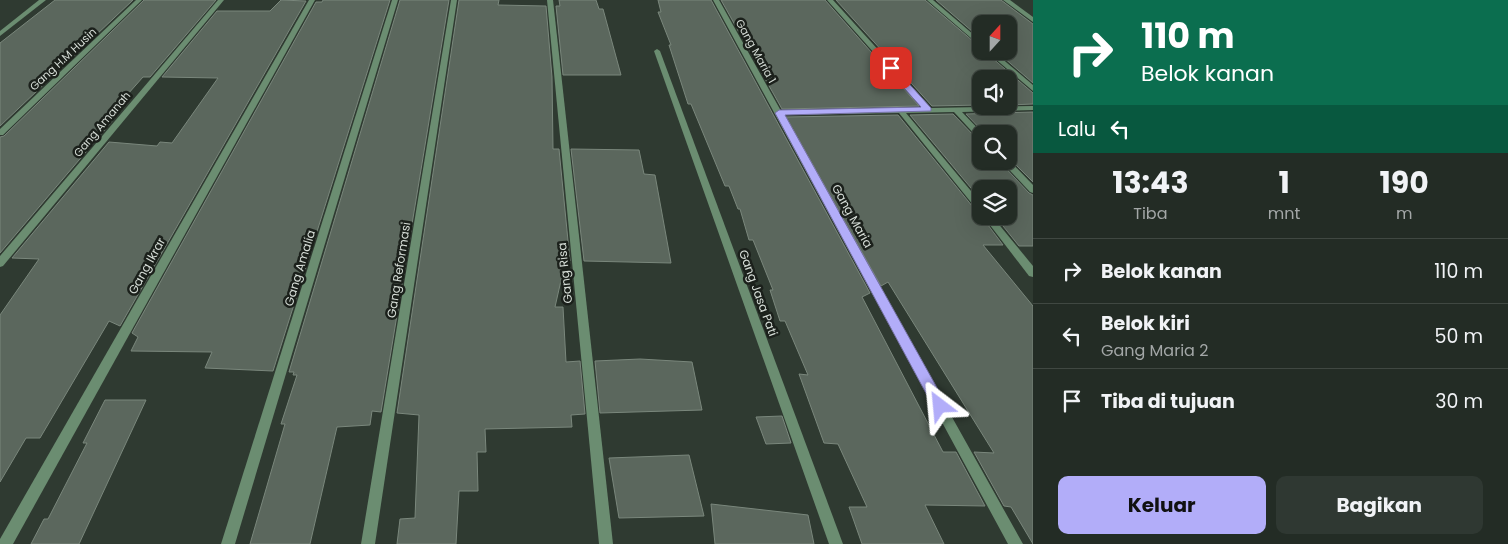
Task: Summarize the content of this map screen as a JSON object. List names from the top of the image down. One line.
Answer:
{"streets":{"street":["Gang Maria 1","Gang H.M Husin","Gang Amanah","Gang Maria","Gang Ikrar","Gang Amalia","Gang Reformasi","Gang Risa","Gang Jasa Pati"]},"crossings":[["Gang Maria 1","Gang Maria"]],"north":"top","page":{"turn":["110 m","Belok kanan"],"then":"Lalu","eta":["13:43","Tiba","1","mnt","190","m"],"list":[{"name":"Belok kanan","value":"110 m"},{"name":"Belok kiri","note":"Gang Maria 2","value":"50 m"},{"name":"Tiba di tujuan","value":"30 m"}],"buttons":["Keluar","Bagikan"]}}
